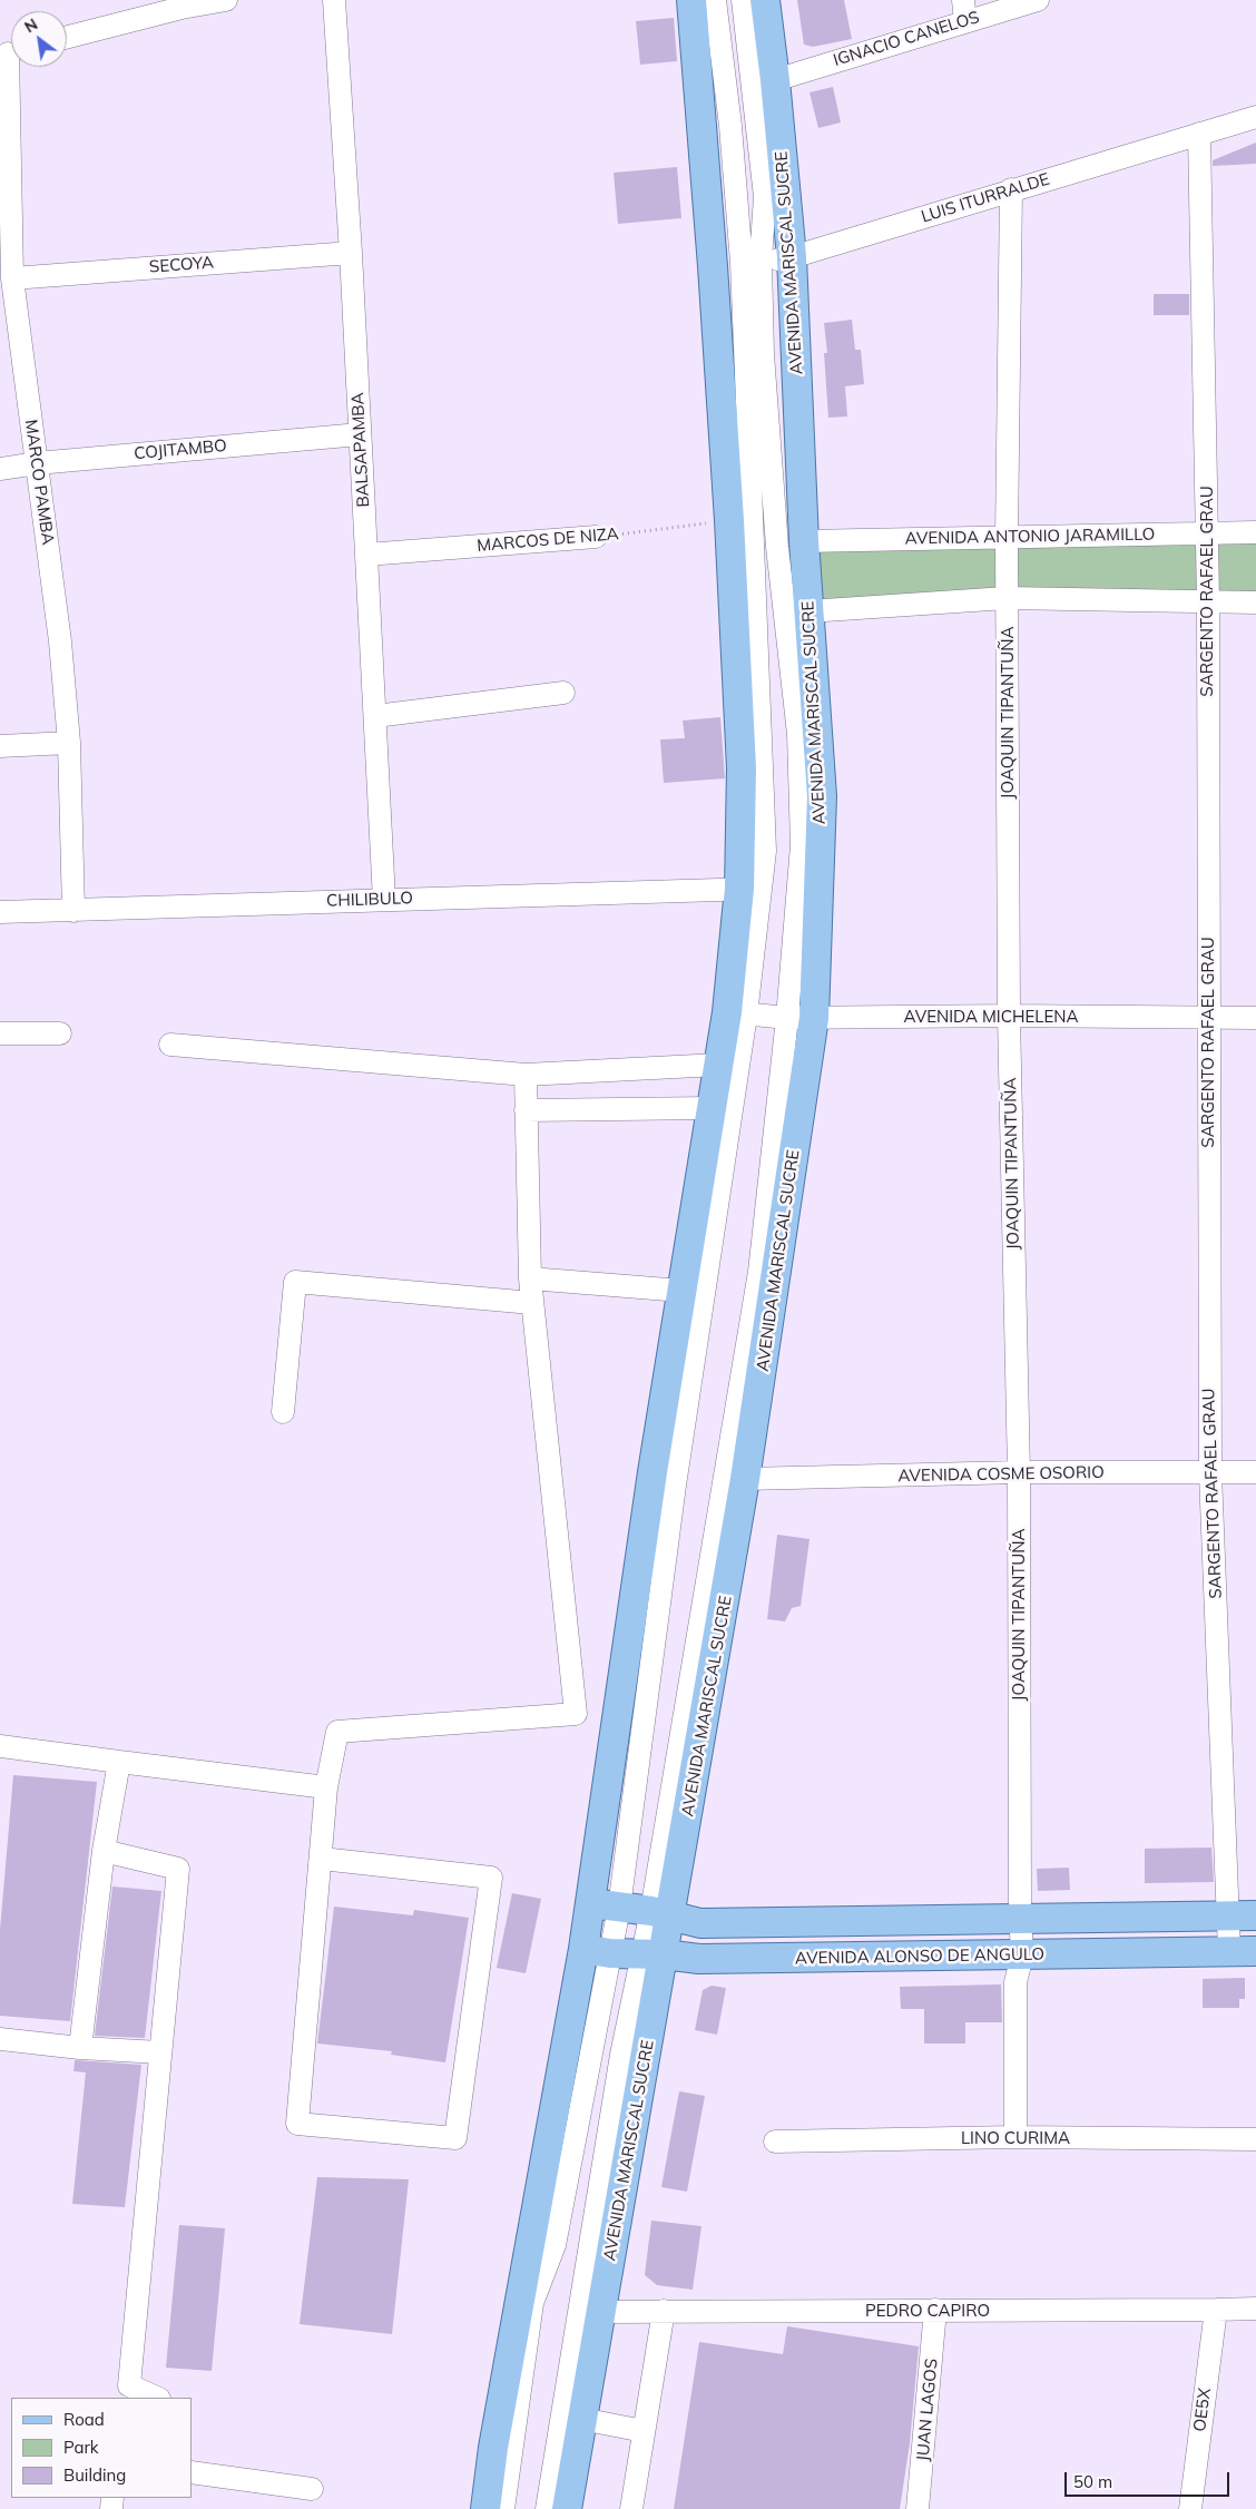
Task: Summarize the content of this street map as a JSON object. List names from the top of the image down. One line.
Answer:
{"streets":{"main road":["AVENIDA MARISCAL SUCRE","AVENIDA ALONSO DE ANGULO"],"street":["IGNACIO CANELOS","LUIS ITURRALDE","SECOYA","COJITAMBO","BALSAPAMBA","MARCO PAMBA","AVENIDA ANTONIO JARAMILLO","MARCOS DE NIZA","SARGENTO RAFAEL GRAU","JOAQUIN TIPANTUÑA","CHILIBULO","AVENIDA MICHELENA","AVENIDA COSME OSORIO","LINO CURIMA","PEDRO CAPIRO","JUAN LAGOS","OE5X"]},"crossings":[["IGNACIO CANELOS","AVENIDA MARISCAL SUCRE"],["LUIS ITURRALDE","AVENIDA MARISCAL SUCRE"],["LUIS ITURRALDE","SARGENTO RAFAEL GRAU"],["LUIS ITURRALDE","JOAQUIN TIPANTUÑA"],["AVENIDA MARISCAL SUCRE","AVENIDA ANTONIO JARAMILLO"],["AVENIDA MARISCAL SUCRE","AVENIDA MICHELENA"],["AVENIDA MARISCAL SUCRE","AVENIDA COSME OSORIO"],["AVENIDA MARISCAL SUCRE","AVENIDA ALONSO DE ANGULO"],["AVENIDA MARISCAL SUCRE","PEDRO CAPIRO"],["SECOYA","BALSAPAMBA"],["SECOYA","MARCO PAMBA"],["COJITAMBO","BALSAPAMBA"],["COJITAMBO","MARCO PAMBA"],["BALSAPAMBA","MARCOS DE NIZA"],["BALSAPAMBA","CHILIBULO"],["MARCO PAMBA","CHILIBULO"],["AVENIDA ANTONIO JARAMILLO","SARGENTO RAFAEL GRAU"],["AVENIDA ANTONIO JARAMILLO","JOAQUIN TIPANTUÑA"],["SARGENTO RAFAEL GRAU","AVENIDA MICHELENA"],["SARGENTO RAFAEL GRAU","AVENIDA COSME OSORIO"],["SARGENTO RAFAEL GRAU","AVENIDA ALONSO DE ANGULO"],["JOAQUIN TIPANTUÑA","AVENIDA MICHELENA"],["JOAQUIN TIPANTUÑA","AVENIDA COSME OSORIO"],["JOAQUIN TIPANTUÑA","AVENIDA ALONSO DE ANGULO"],["JOAQUIN TIPANTUÑA","LINO CURIMA"],["PEDRO CAPIRO","JUAN LAGOS"],["PEDRO CAPIRO","OE5X"]],"legend":["Road","Park","Building"],"scale_bar":"50 m","north":"top left"}
